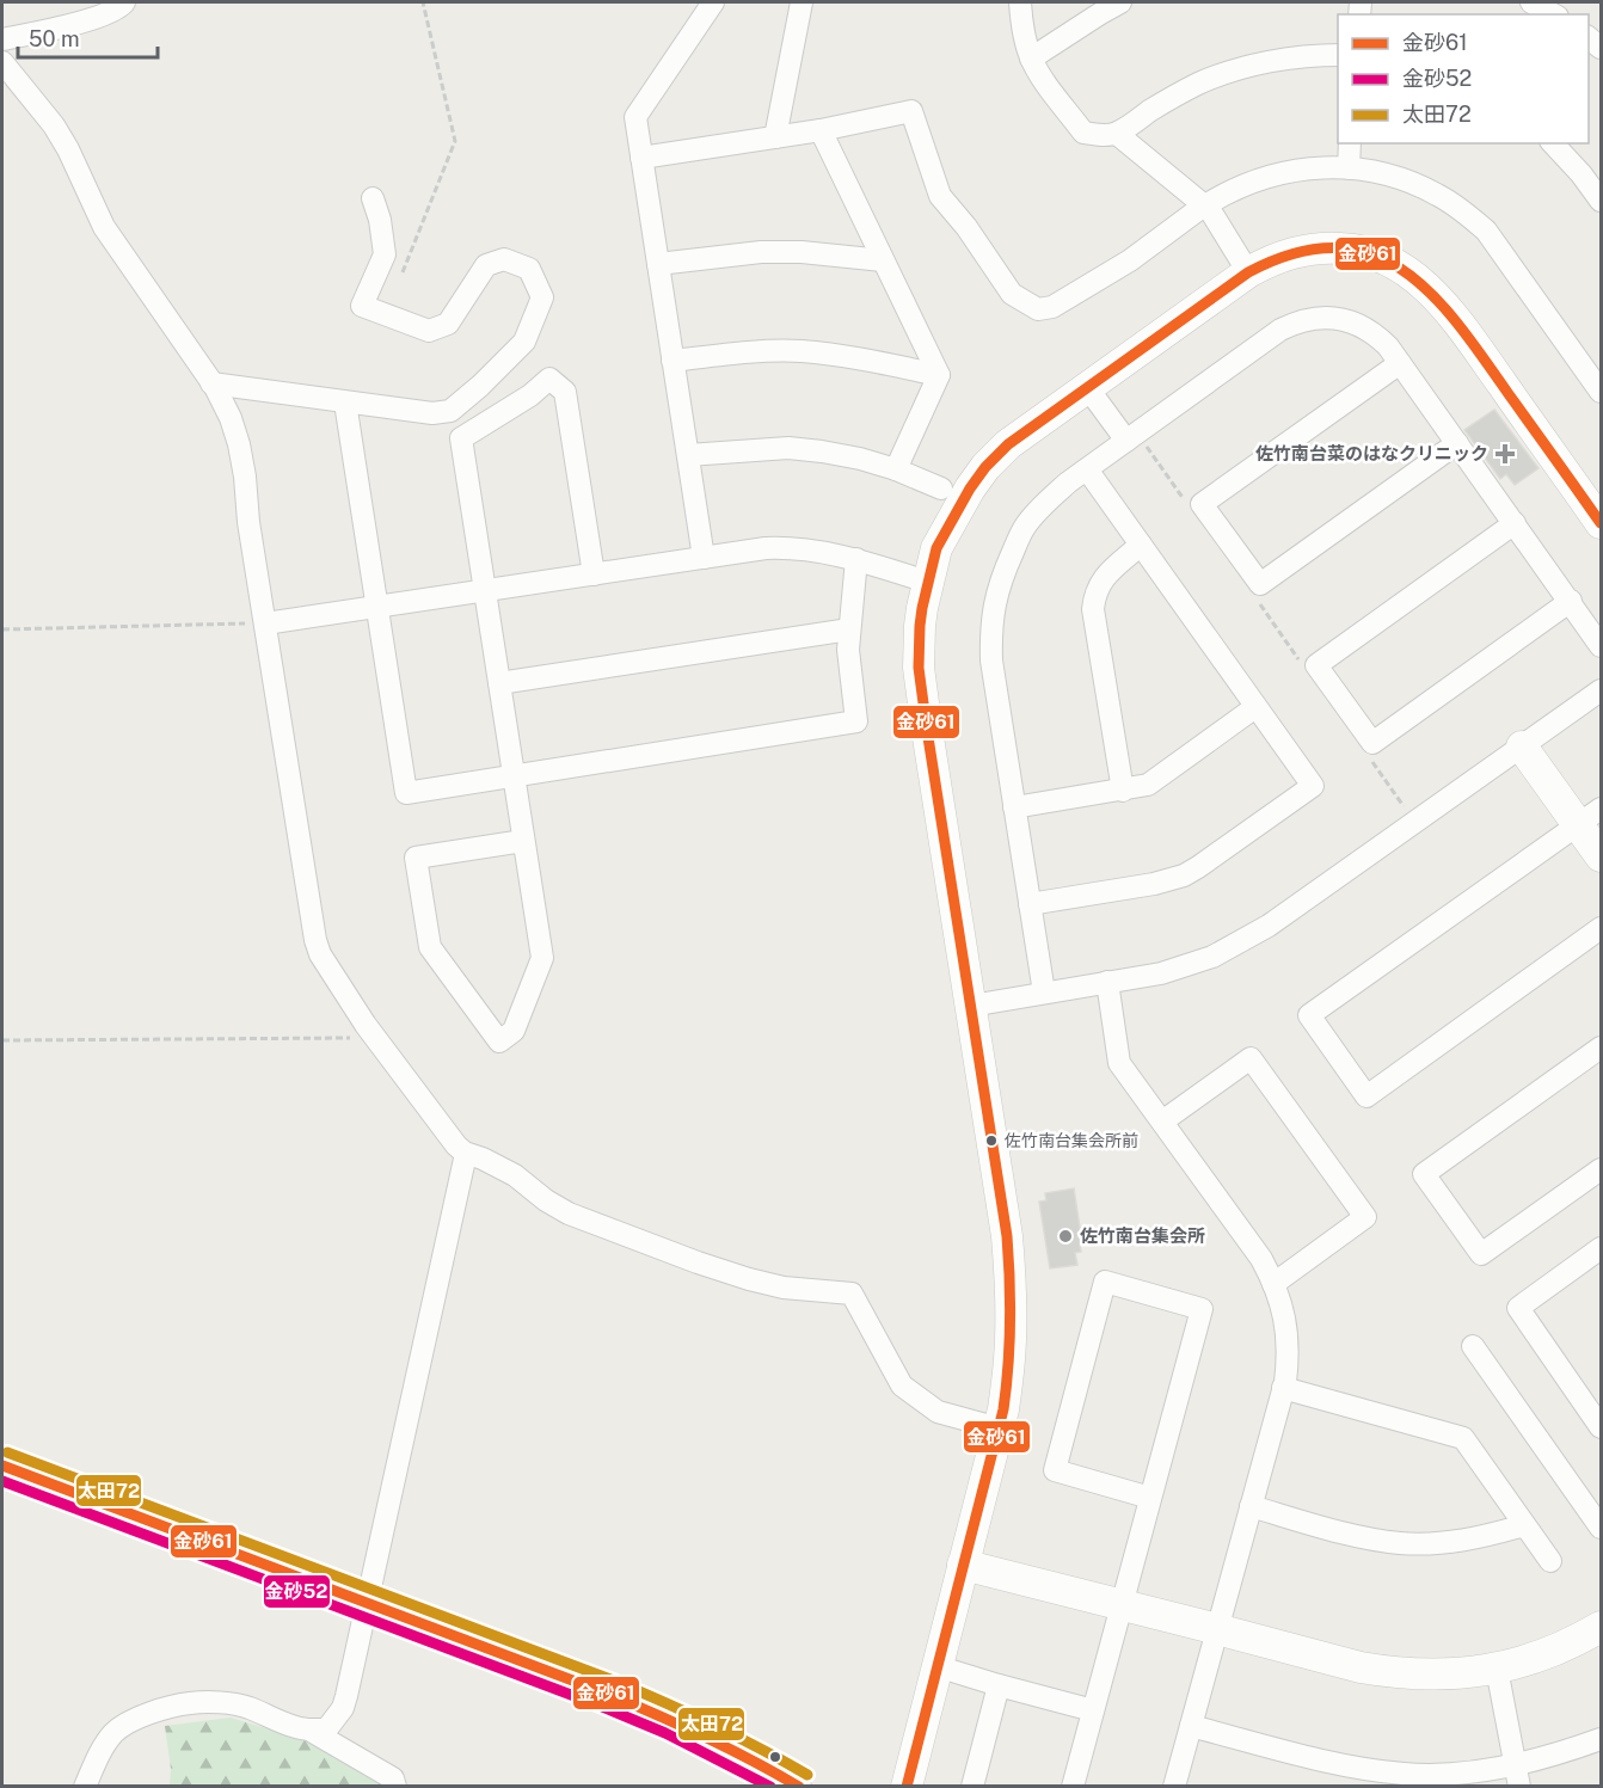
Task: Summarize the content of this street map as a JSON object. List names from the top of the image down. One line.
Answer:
{"places":{"health":["佐竹南台菜のはなクリニック"],"other":["佐竹南台集会所前","佐竹南台集会所"]},"lines":["transit line 金砂61","transit line 太田72","transit line 金砂52"],"legend":["金砂61","金砂52","太田72"],"scale_bar":"50 m"}
